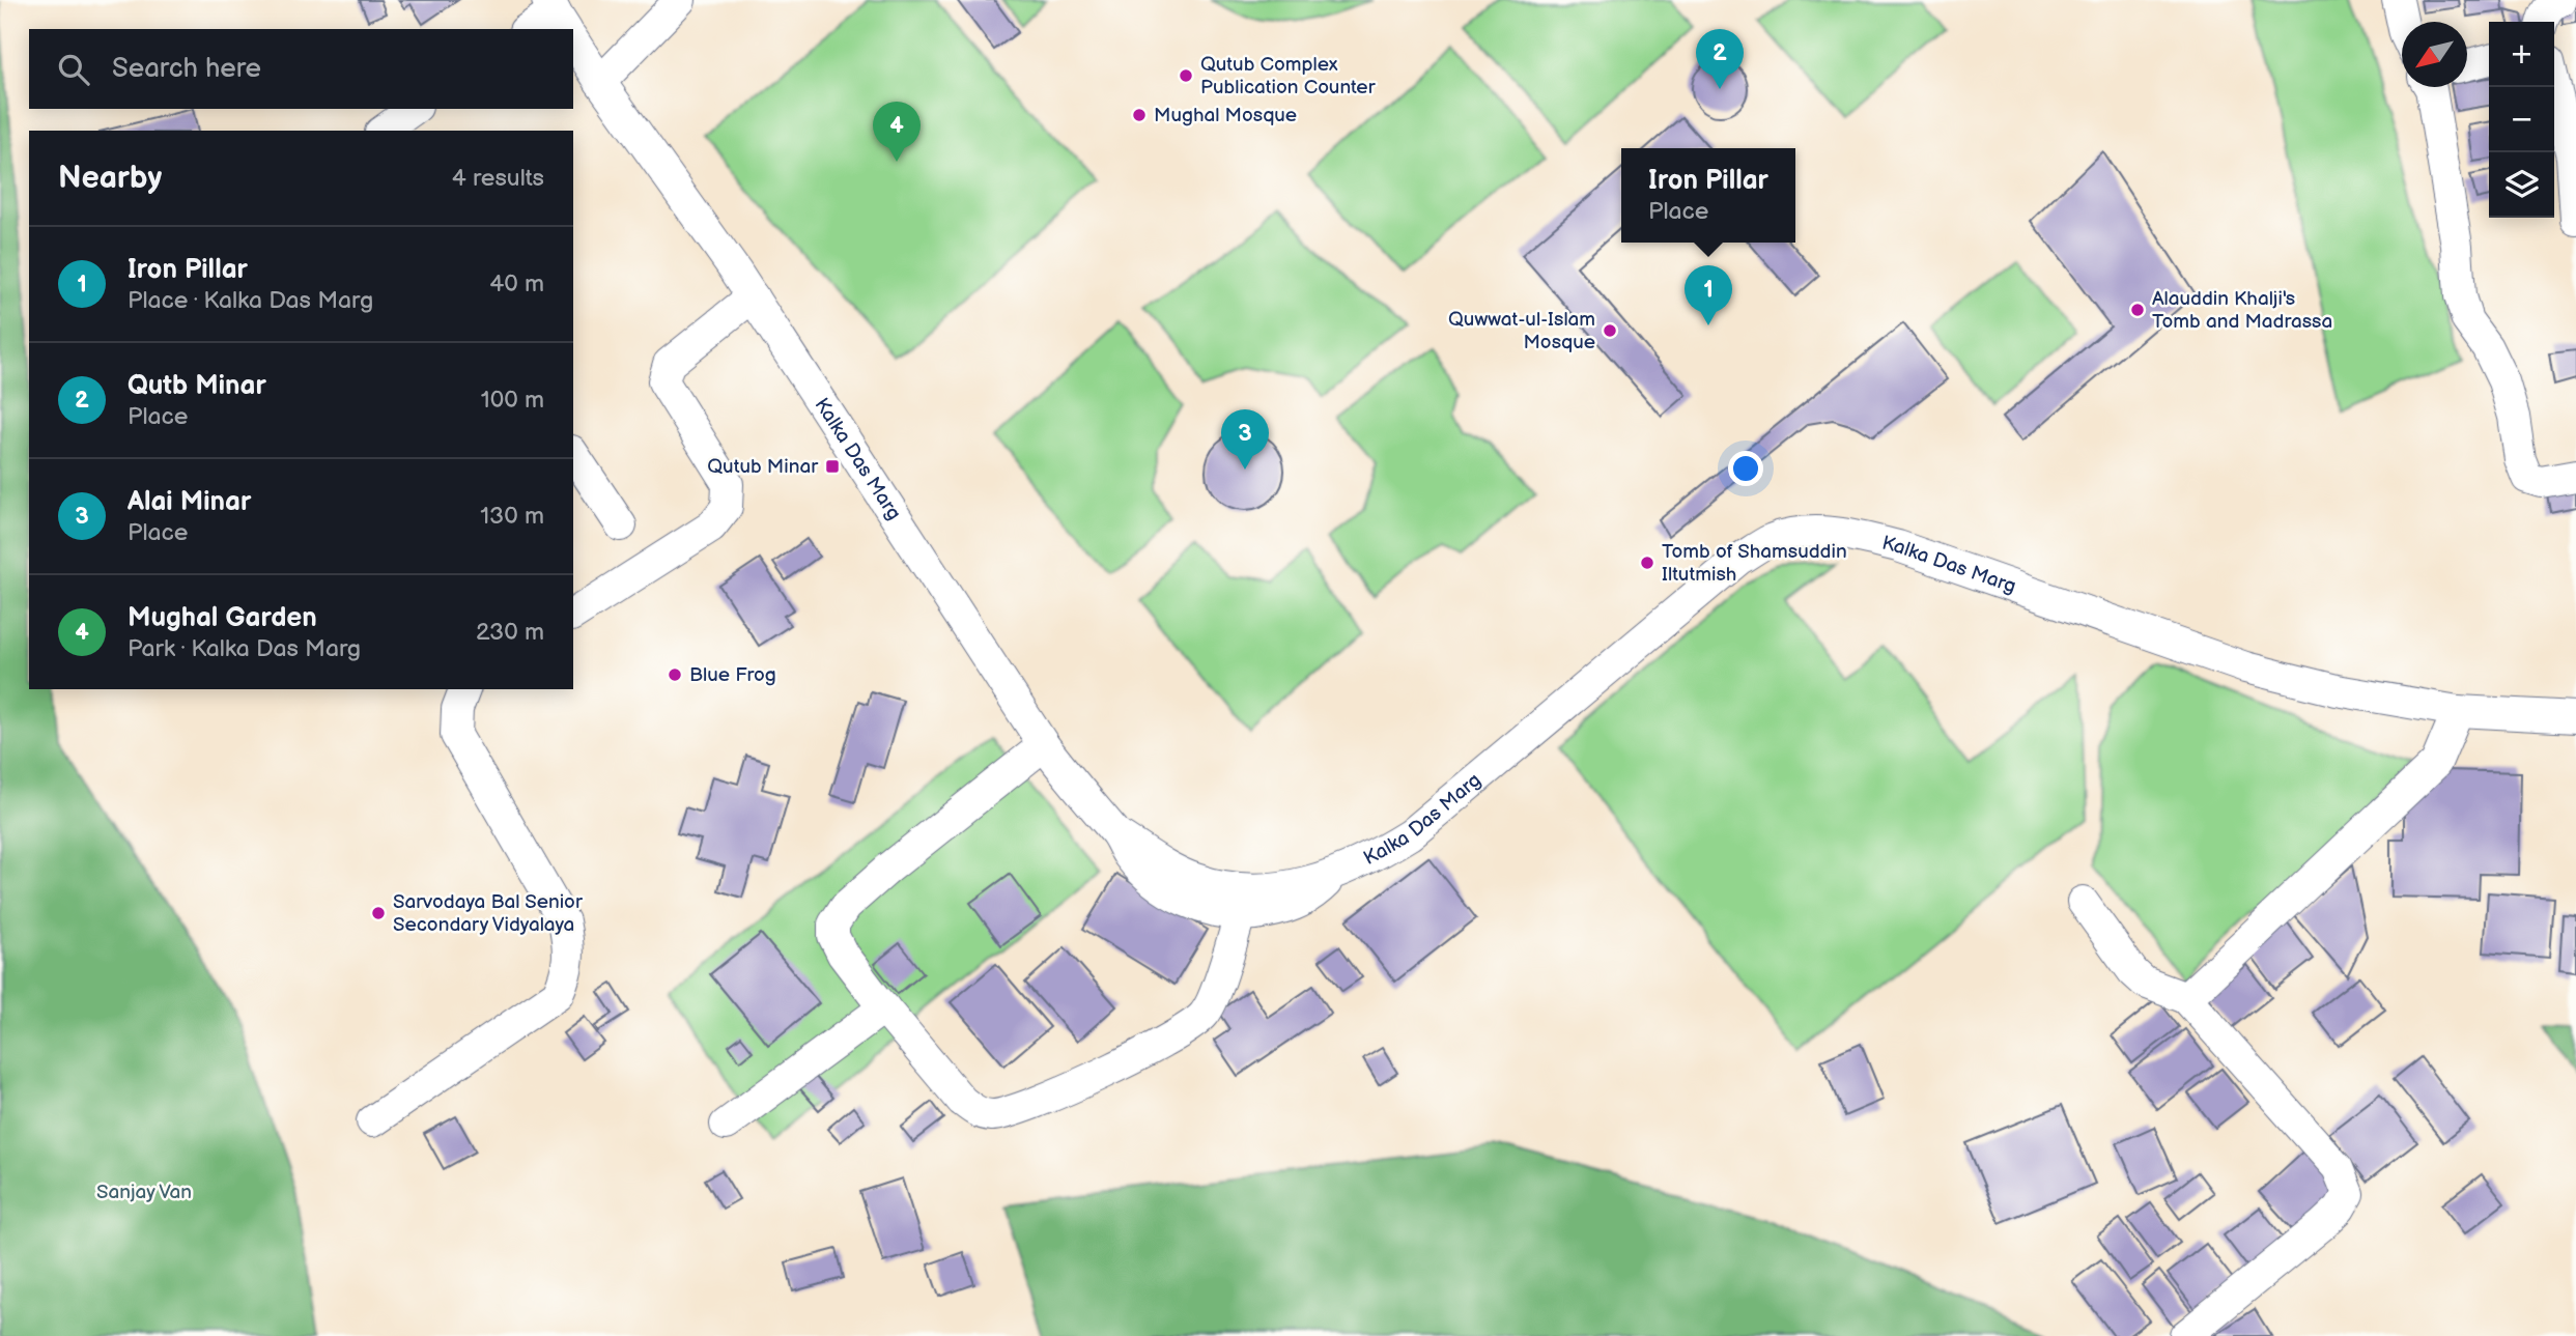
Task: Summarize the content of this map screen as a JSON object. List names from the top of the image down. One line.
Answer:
{"streets":{"street":["Kalka Das Marg"]},"parks":["Sanjay Van"],"places":{"other":["Qutub Complex Publication Counter","Mughal Mosque","Alauddin Khalji's Tomb and Madrassa","Quwwat-ul-Islam Mosque","Tomb of Shamsuddin Iltutmish","Blue Frog","Sarvodaya Bal Senior Secondary Vidyalaya"],"transit":["Qutub Minar"]},"north":"bottom left","page":{"map_buttons":["+","−"],"pins":["2","4","1","3"],"search":"Search here","heading":["Nearby","4 results"],"popup":["Iron Pillar","Place"],"list":[{"mark":"1","name":"Iron Pillar","note":"Place · Kalka Das Marg","value":"40 m"},{"mark":"2","name":"Qutb Minar","note":"Place","value":"100 m"},{"mark":"3","name":"Alai Minar","note":"Place","value":"130 m"},{"mark":"4","name":"Mughal Garden","note":"Park · Kalka Das Marg","value":"230 m"}]}}
